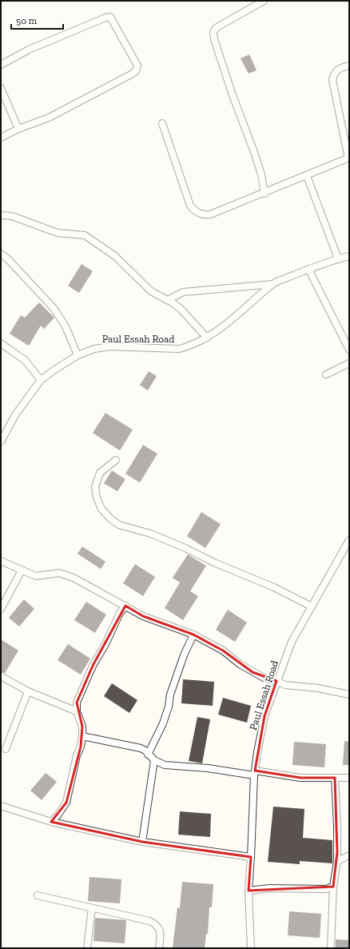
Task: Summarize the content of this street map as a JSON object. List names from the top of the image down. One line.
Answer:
{"streets":{"street":["Paul Essah Road"]},"scale_bar":"50 m"}
